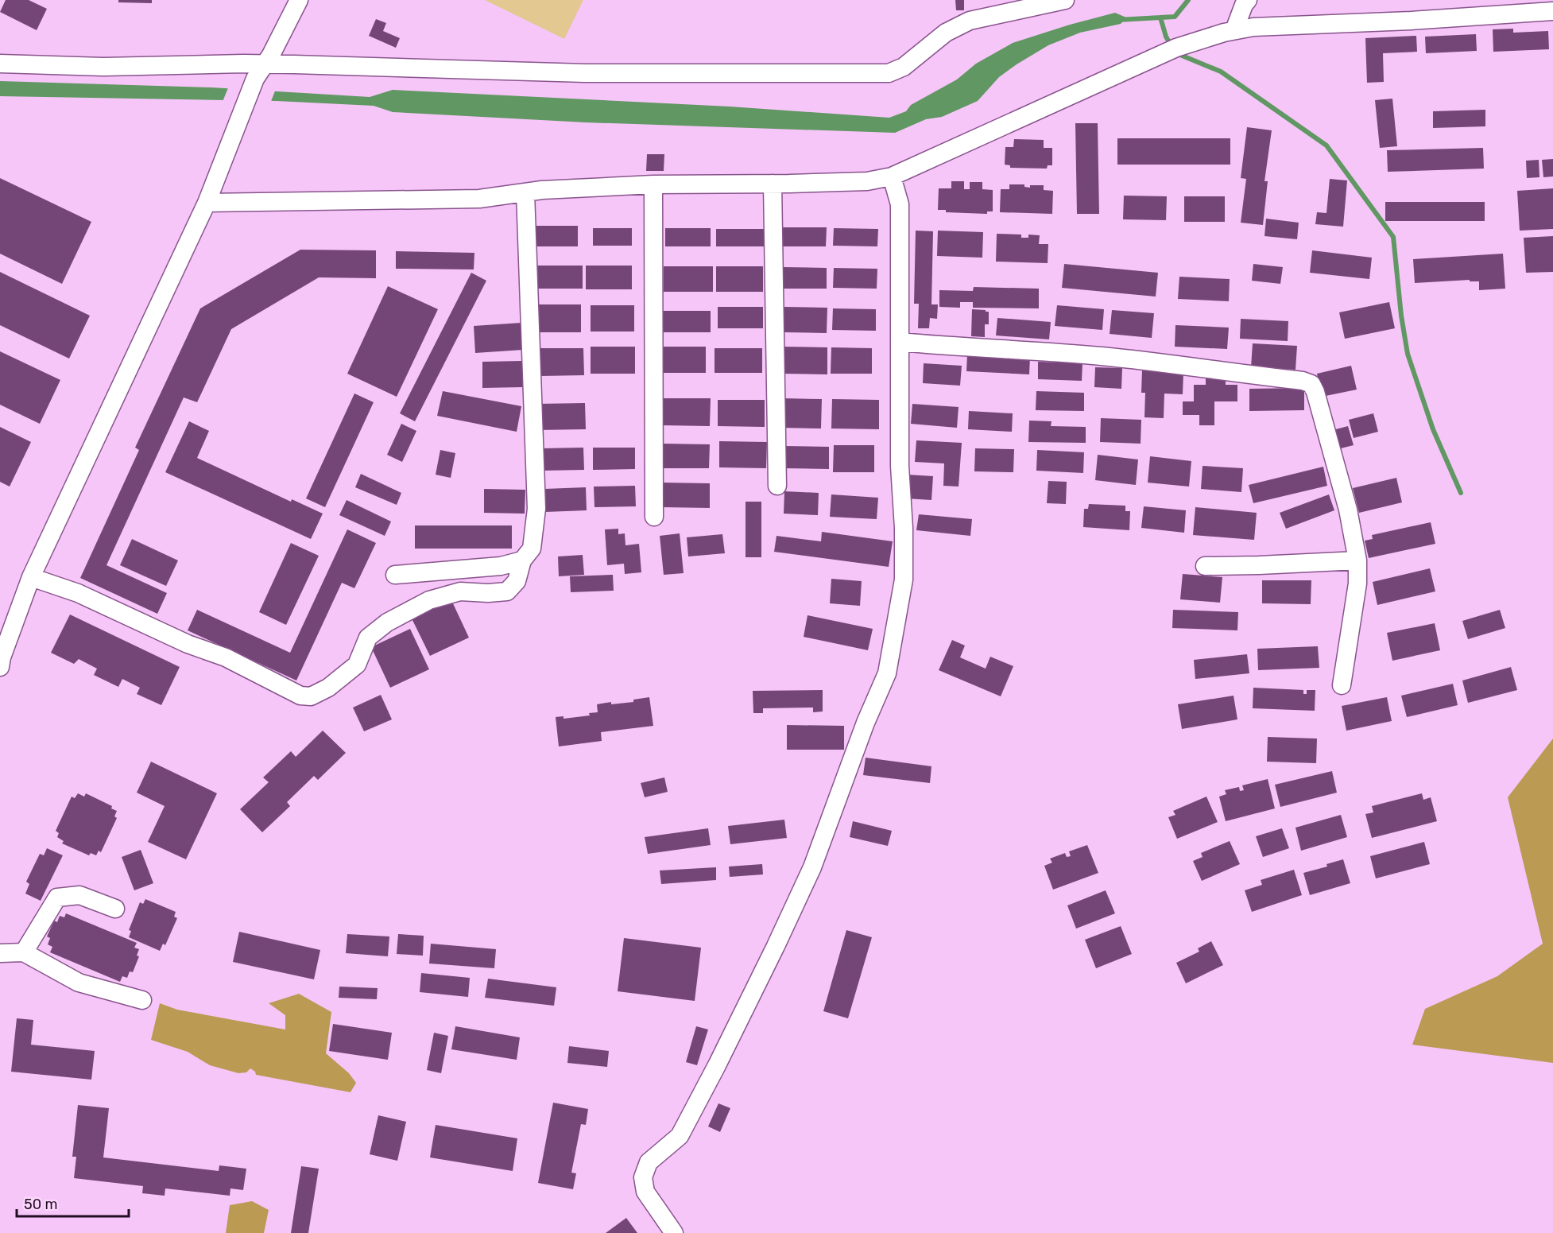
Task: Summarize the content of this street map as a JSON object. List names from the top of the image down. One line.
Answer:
{"scale_bar":"50 m"}
